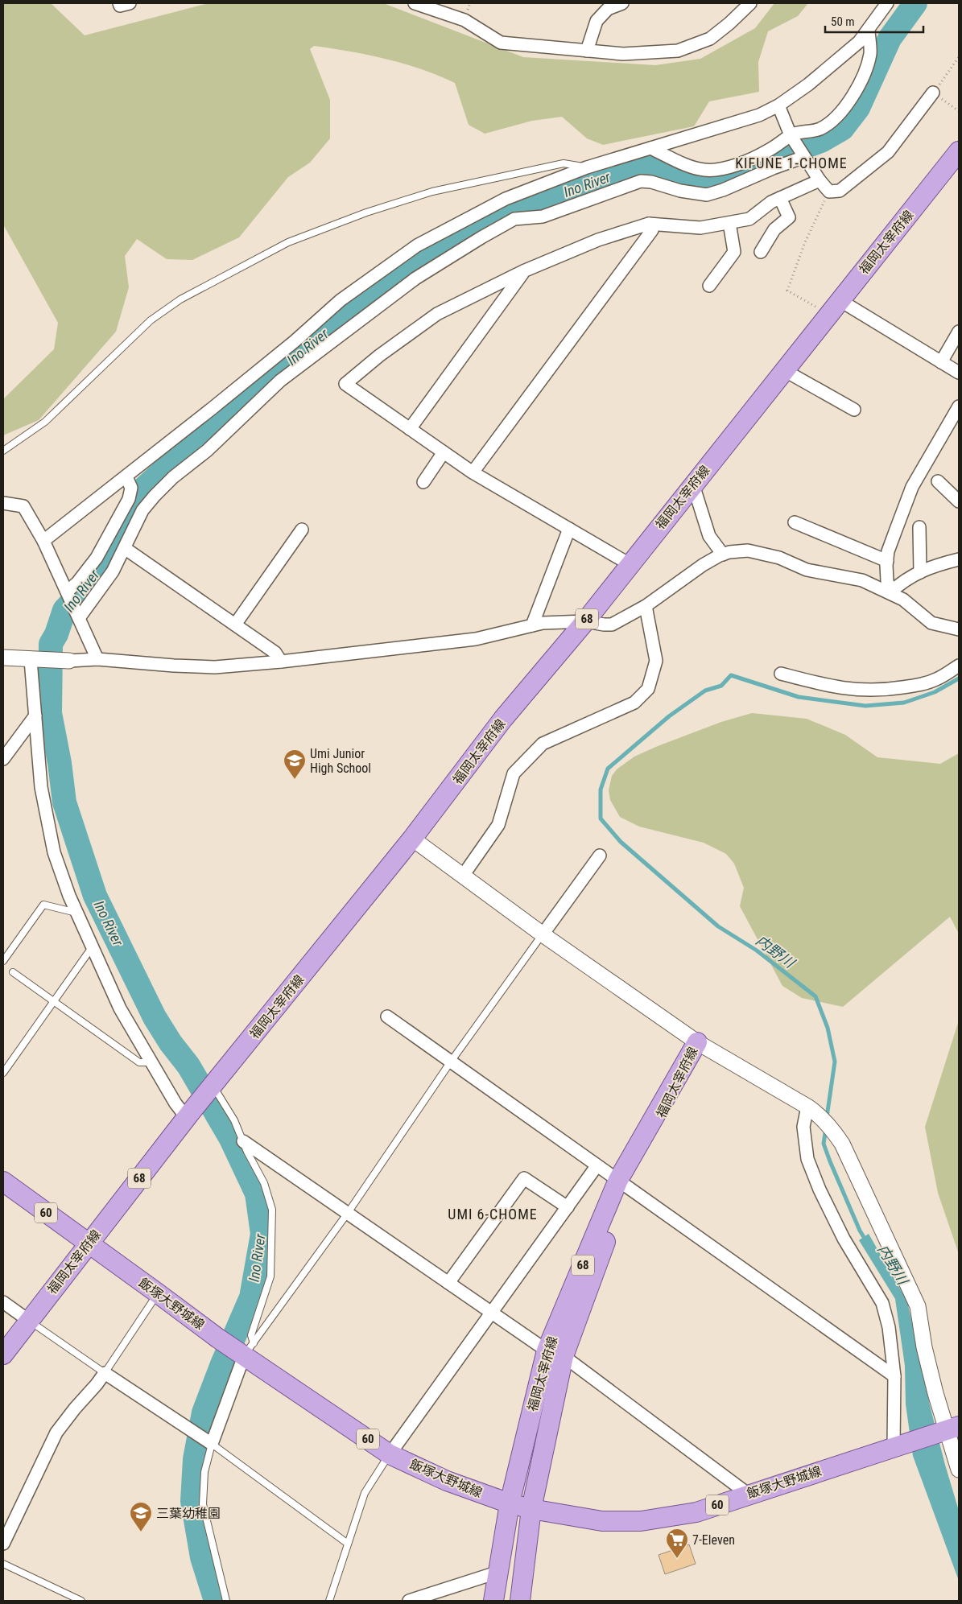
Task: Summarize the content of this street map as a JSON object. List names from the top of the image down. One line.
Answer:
{"streets":{"main road":["福岡太宰府線","68","60","飯塚大野城線"]},"crossings":[["福岡太宰府線","飯塚大野城線"]],"districts":["KIFUNE 1-CHOME","UMI 6-CHOME"],"water":["Ino River","内野川"],"places":{"school or university":["Umi Junior High School","三葉幼稚園"],"supermarket":["7-Eleven"]},"scale_bar":"50 m"}
